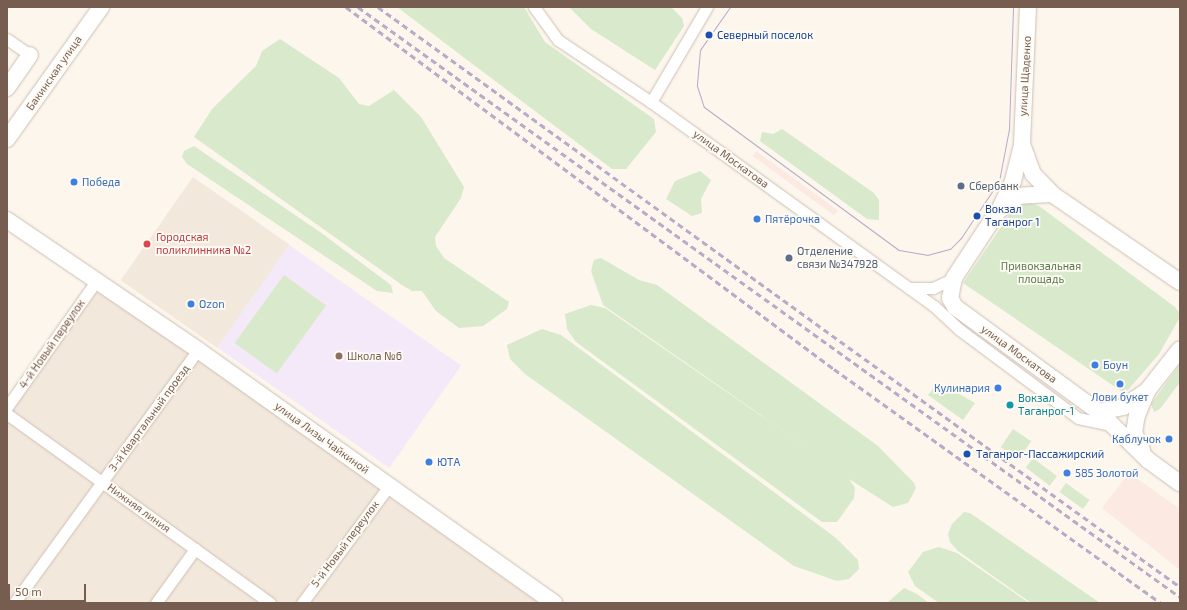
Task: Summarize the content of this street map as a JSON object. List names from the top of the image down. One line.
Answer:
{"streets":{"main road":["Бакинская улица","улица Щаденко","улица Москатова","улица Лизы Чайкиной"],"street":["4-й Новый переулок","3-й Квартальный проезд","Нижняя линия","5-й Новый переулок"]},"crossings":[["4-й Новый переулок","улица Лизы Чайкиной"],["3-й Квартальный проезд","улица Лизы Чайкиной"],["3-й Квартальный проезд","Нижняя линия"],["улица Лизы Чайкиной","5-й Новый переулок"]],"parks":["Привокзальная площадь"],"places":["Северный поселок","Победа","Сбербанк","Вокзал Таганрог 1","Пятёрочка","Городская поликлинника №2","Отделение связи №347928","Ozon","Школа №6","Боун","Лови букет","Кулинария","Вокзал Таганрог-1","Каблучок","Таганрог-Пассажирский","ЮТА","585 Золотой"],"scale_bar":"50 m"}
